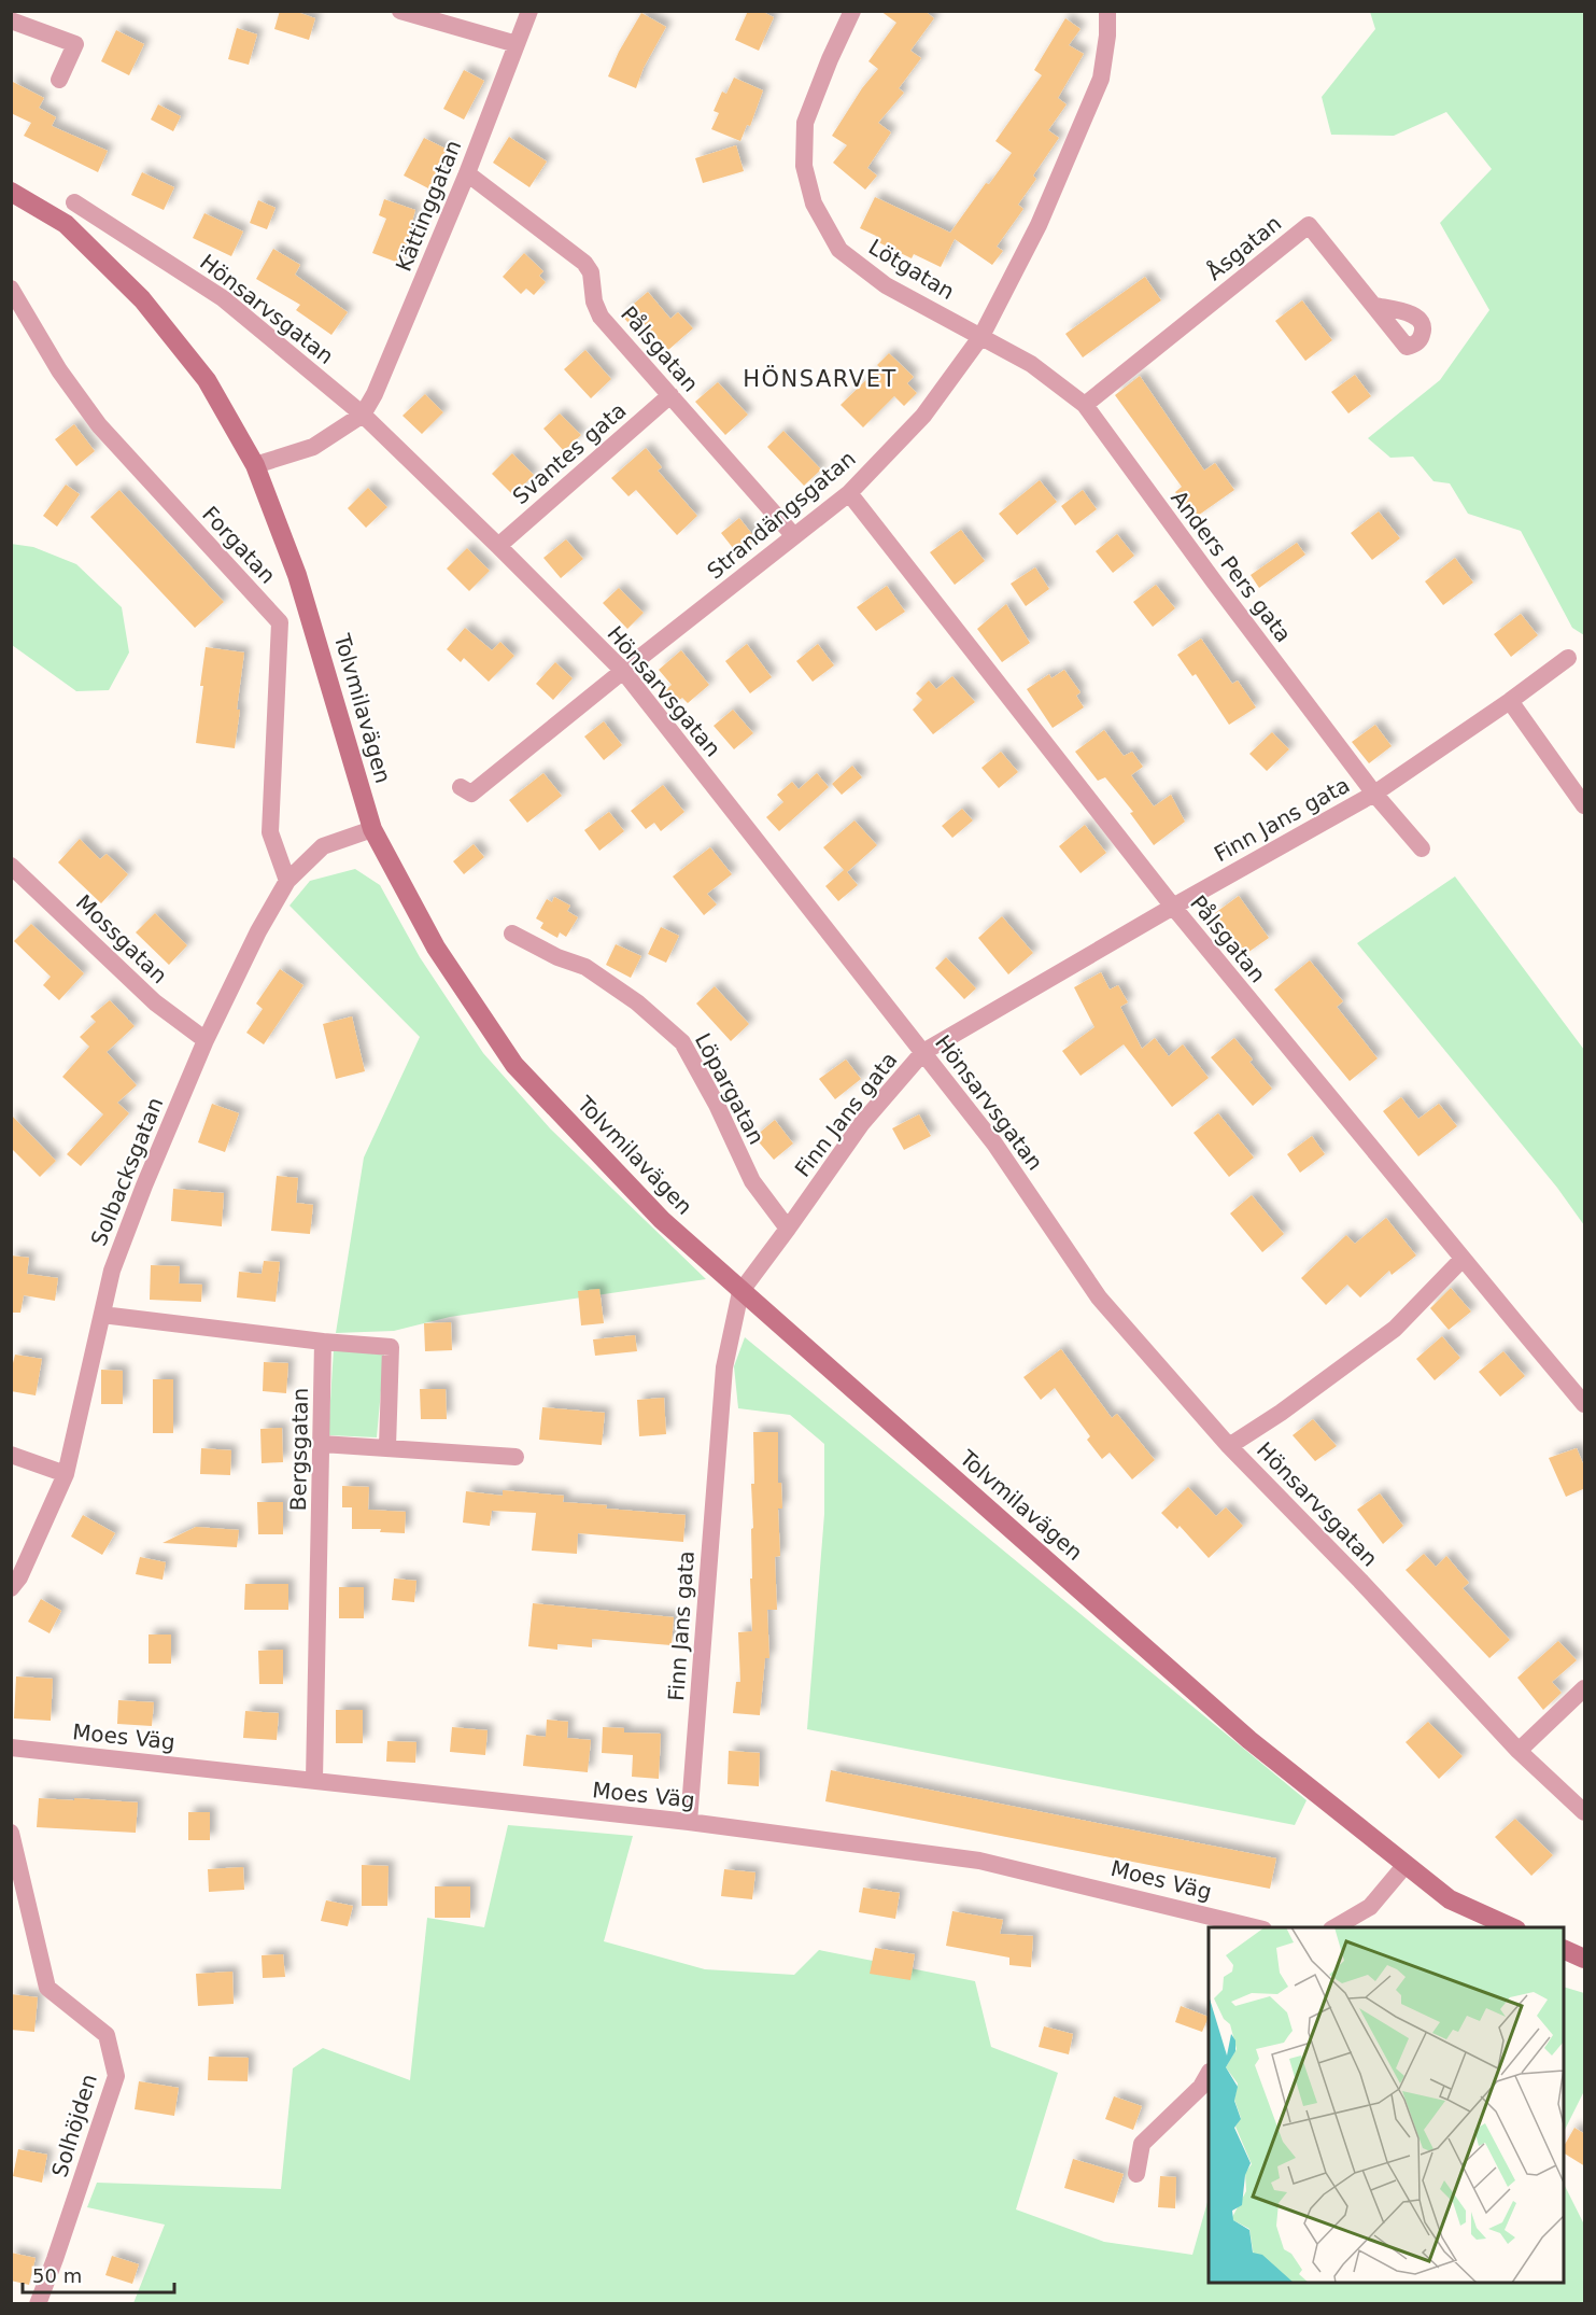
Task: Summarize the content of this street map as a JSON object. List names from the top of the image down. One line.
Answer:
{"streets":{"street":["Kättinggatan","Åsgatan","Lötgatan","Hönsarvsgatan","Pålsgatan","Svantes gata","Strandängsgatan","Forgatan","Anders Pers gata","Tolvmilavägen","Finn Jans gata","Mossgatan","Löpargatan","Solbacksgatan","Bergsgatan","Moes Väg","Solhöjden"]},"crossings":[["Kättinggatan","Hönsarvsgatan"],["Kättinggatan","Pålsgatan"],["Åsgatan","Anders Pers gata"],["Lötgatan","Strandängsgatan"],["Lötgatan","Anders Pers gata"],["Hönsarvsgatan","Svantes gata"],["Hönsarvsgatan","Strandängsgatan"],["Hönsarvsgatan","Finn Jans gata"],["Pålsgatan","Svantes gata"],["Pålsgatan","Strandängsgatan"],["Pålsgatan","Finn Jans gata"],["Strandängsgatan","Anders Pers gata"],["Forgatan","Solbacksgatan"],["Anders Pers gata","Finn Jans gata"],["Tolvmilavägen","Finn Jans gata"],["Tolvmilavägen","Solbacksgatan"],["Finn Jans gata","Löpargatan"],["Finn Jans gata","Moes Väg"],["Mossgatan","Solbacksgatan"],["Bergsgatan","Moes Väg"]],"districts":["HÖNSARVET"],"scale_bar":"50 m"}
